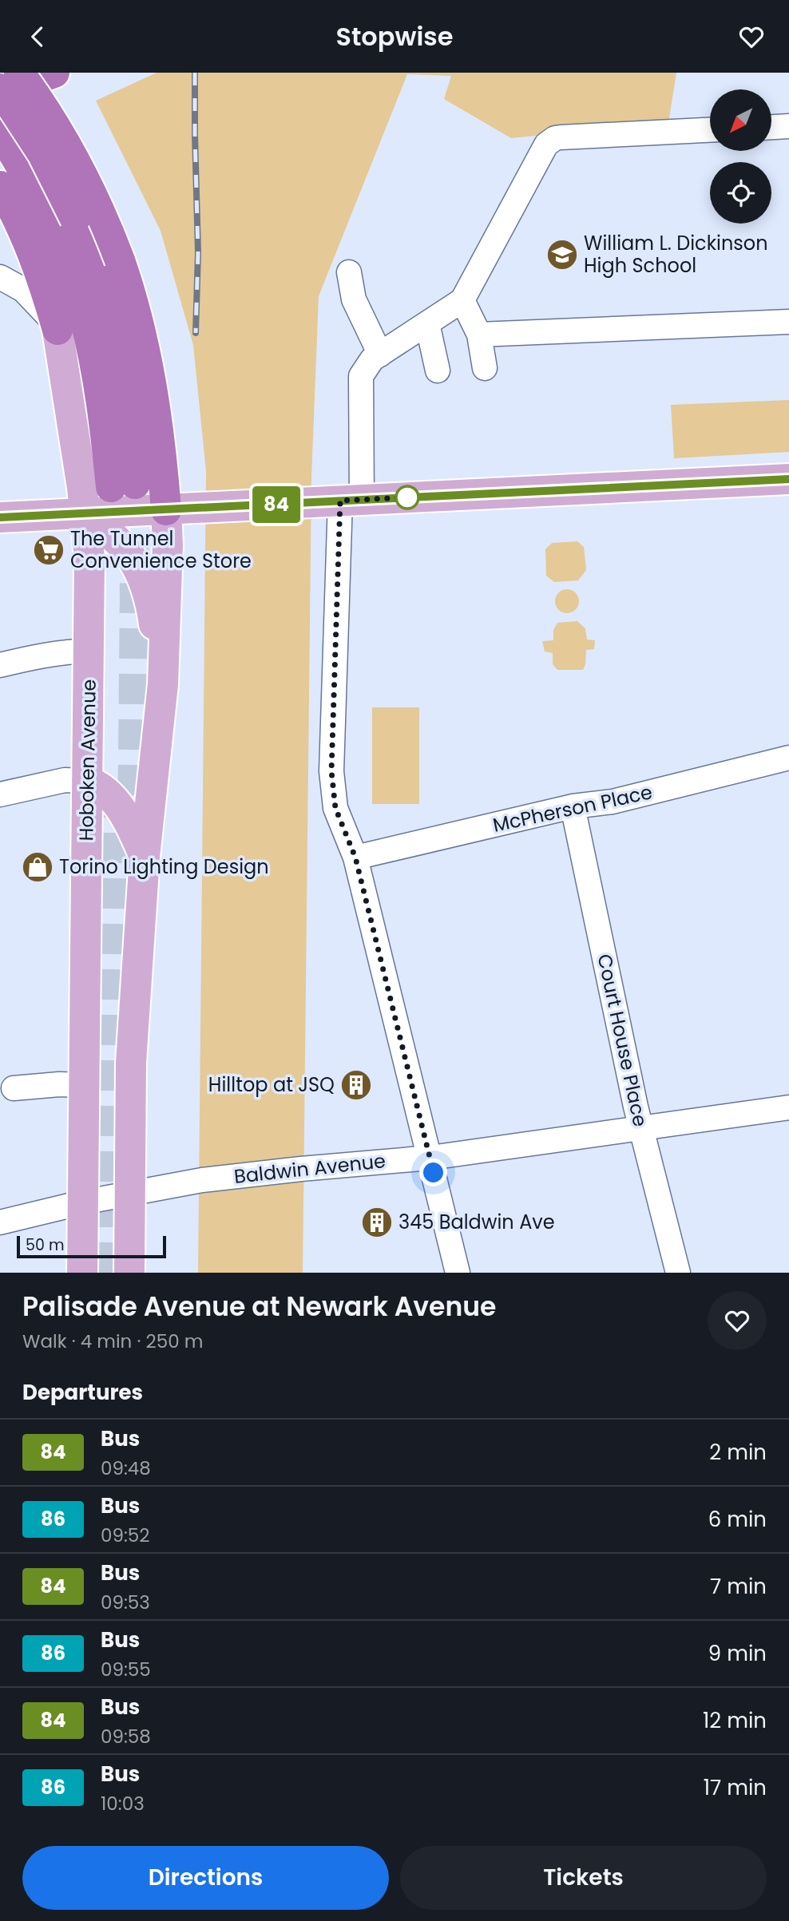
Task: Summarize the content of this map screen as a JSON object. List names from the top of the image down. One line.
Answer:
{"streets":{"main road":["Hoboken Avenue"],"street":["McPherson Place","Court House Place","Baldwin Avenue"]},"crossings":[["Hoboken Avenue","Baldwin Avenue"],["McPherson Place","Court House Place"],["Court House Place","Baldwin Avenue"]],"places":{"school or university":["William L. Dickinson High School"],"supermarket":["The Tunnel Convenience Store"],"shop":["Torino Lighting Design"],"building":["Hilltop at JSQ","345 Baldwin Ave"]},"lines":["bus line 84"],"scale_bar":"50 m","north":"bottom left","page":{"header":"Stopwise","on_map":"84","scale":"50 m","heading":[["Palisade Avenue at Newark Avenue","Walk · 4 min · 250 m"],"Departures"],"list":[{"mark":"84","name":"Bus","note":"09:48","value":"2 min"},{"mark":"86","name":"Bus","note":"09:52","value":"6 min"},{"mark":"84","name":"Bus","note":"09:53","value":"7 min"},{"mark":"86","name":"Bus","note":"09:55","value":"9 min"},{"mark":"84","name":"Bus","note":"09:58","value":"12 min"},{"mark":"86","name":"Bus","note":"10:03","value":"17 min"}],"buttons":["Directions","Tickets"]}}
